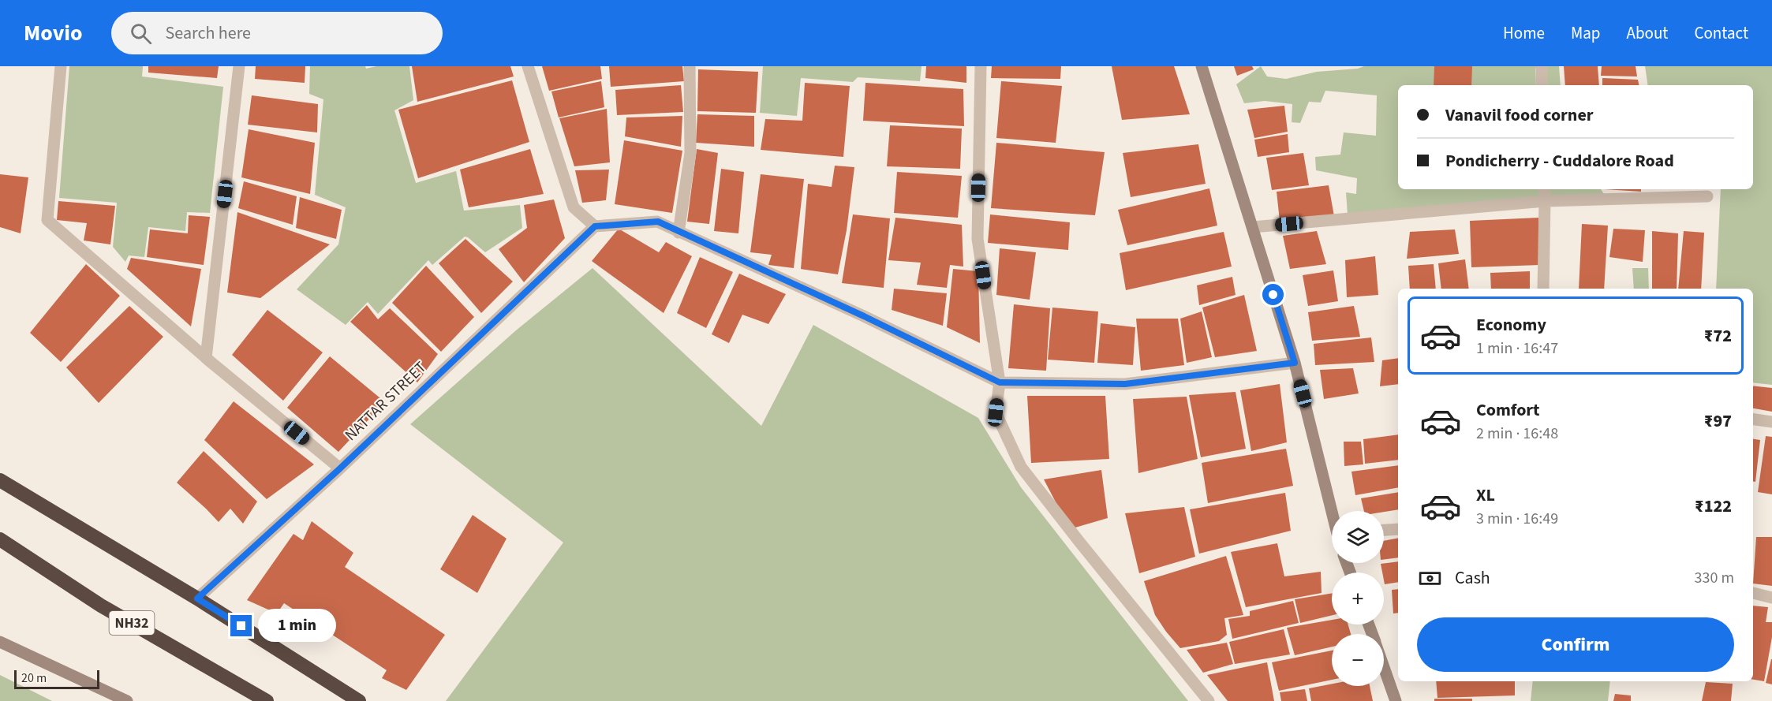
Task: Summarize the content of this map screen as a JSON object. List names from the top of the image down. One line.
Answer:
{"streets":{"highway":["NH32"],"street":["NATTAR STREET"]},"scale_bar":"20 m","page":{"header":"Movio","search":"Search here","nav":["Home","Map","About","Contact"],"banner":["Vanavil food corner","Pondicherry - Cuddalore Road"],"list":[{"name":"Economy","note":"1 min · 16:47","value":"₹72"},{"name":"Comfort","note":"2 min · 16:48","value":"₹97"},{"name":"XL","note":"3 min · 16:49","value":"₹122"}],"map_buttons":["+","−"],"pay":["Cash","330 m"],"buttons":"Confirm","bubble":"1 min","scale":"20 m"}}
